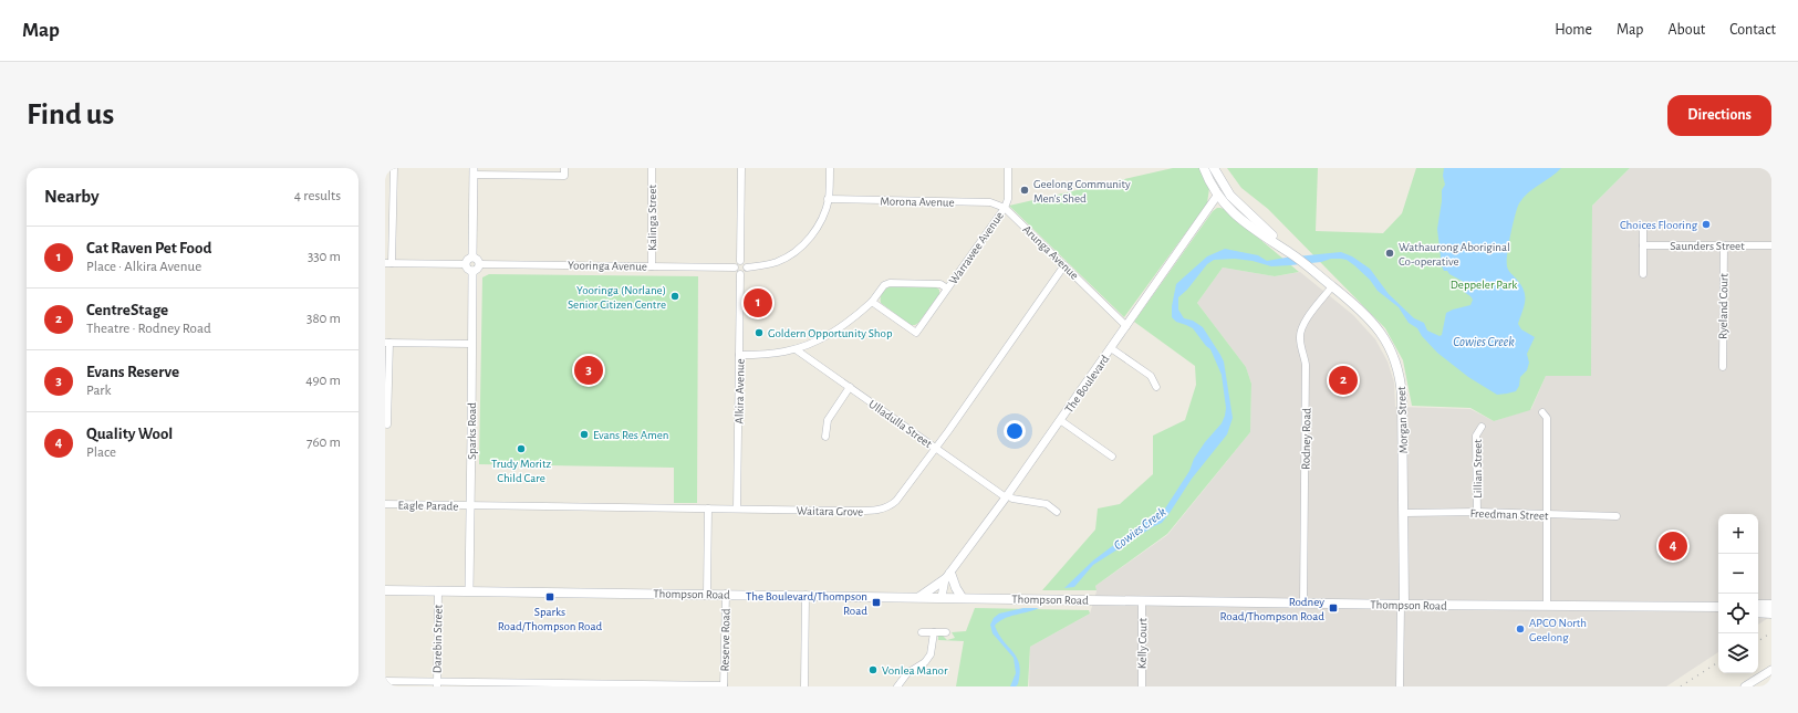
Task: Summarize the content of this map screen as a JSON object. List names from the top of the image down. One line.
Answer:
{"streets":{"main road":["Morgan Street","Thompson Road"],"street":["Morona Avenue","Kalinga Street","Saunders Street","Warrawee Avenue","Arunga Avenue","Yooringa Avenue","Ryeland Court","The Boulevard","Alkira Avenue","Ulladulla Street","Sparks Road","Rodney Road","Lillian Street","Eagle Parade","Waitara Grove","Freedman Street","Darebin Street","Reserve Road","Kelly Court"]},"crossings":[["Morona Avenue","Warrawee Avenue"],["Morona Avenue","Arunga Avenue"],["Kalinga Street","Yooringa Avenue"],["Saunders Street","Ryeland Court"],["Warrawee Avenue","Arunga Avenue"],["Warrawee Avenue","Alkira Avenue"],["Warrawee Avenue","Ulladulla Street"],["Arunga Avenue","The Boulevard"],["Arunga Avenue","Waitara Grove"],["Yooringa Avenue","Alkira Avenue"],["Yooringa Avenue","Sparks Road"],["The Boulevard","Morgan Street"],["The Boulevard","Ulladulla Street"],["The Boulevard","Thompson Road"],["Alkira Avenue","Waitara Grove"],["Morgan Street","Rodney Road"],["Morgan Street","Freedman Street"],["Morgan Street","Thompson Road"],["Ulladulla Street","Waitara Grove"],["Sparks Road","Eagle Parade"],["Sparks Road","Waitara Grove"],["Sparks Road","Thompson Road"],["Rodney Road","Thompson Road"],["Lillian Street","Freedman Street"],["Eagle Parade","Waitara Grove"],["Thompson Road","Darebin Street"],["Thompson Road","Reserve Road"],["Thompson Road","Kelly Court"]],"water":["Cowies Creek"],"parks":["Deppeler Park"],"places":{"other":["Geelong Community Men's Shed","Choices Flooring","Wathaurong Aboriginal Co-operative","Yooringa (Norlane) Senior Citizen Centre","Goldern Opportunity Shop","Evans Res Amen","Trudy Moritz Child Care","APCO North Geelong","Vonlea Manor"],"transit":["Sparks Road/Thompson Road","The Boulevard/Thompson Road","Rodney Road/Thompson Road"]},"page":{"header":"Map","nav":["Home","Map","About","Contact"],"buttons":"Directions","title":"Find us","heading":["Nearby","4 results"],"list":[{"mark":"1","name":"Cat Raven Pet Food","note":"Place · Alkira Avenue","value":"330 m"},{"mark":"2","name":"CentreStage","note":"Theatre · Rodney Road","value":"380 m"},{"mark":"3","name":"Evans Reserve","note":"Park","value":"490 m"},{"mark":"4","name":"Quality Wool","note":"Place","value":"760 m"}],"pins":["1","3","2","4"],"map_buttons":["+","−"]}}
